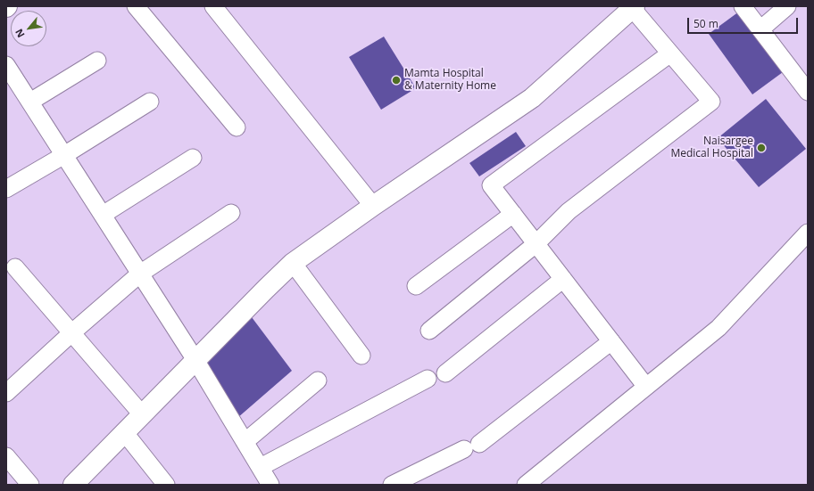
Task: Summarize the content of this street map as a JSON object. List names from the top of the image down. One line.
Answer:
{"places":["Mamta Hospital & Maternity Home","Naisargee Medical Hospital"],"scale_bar":"50 m","north":"bottom left"}
